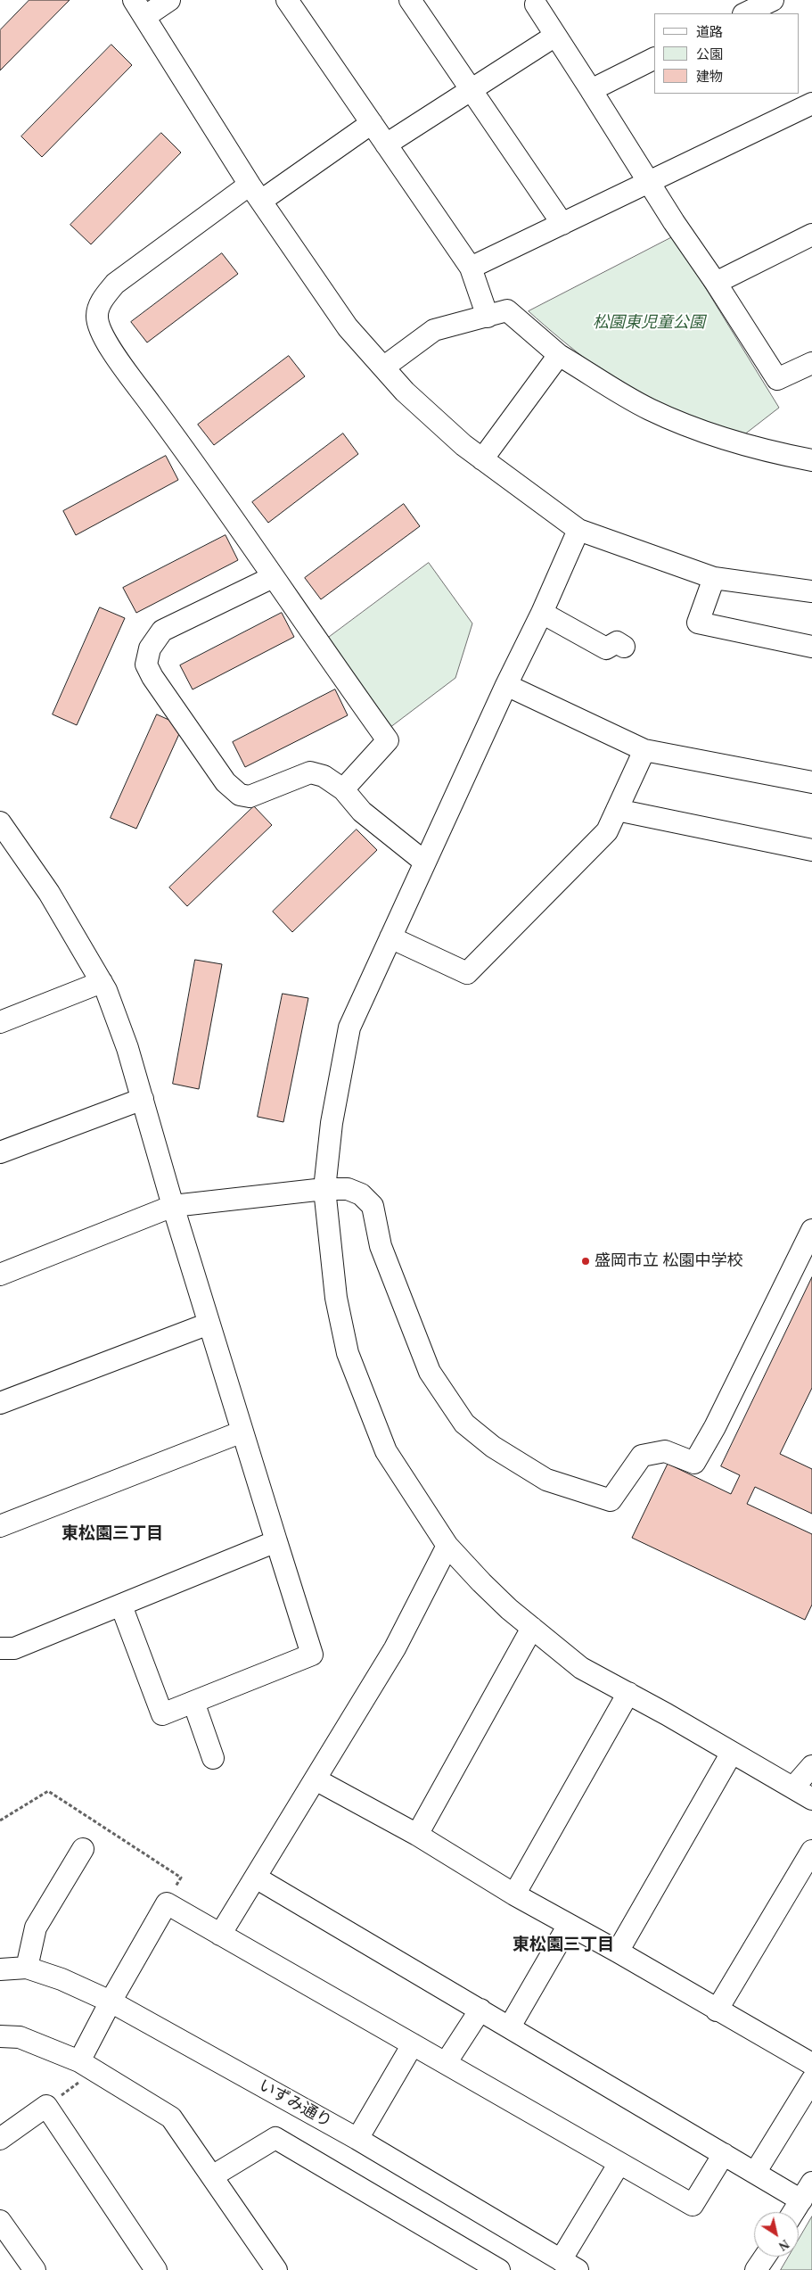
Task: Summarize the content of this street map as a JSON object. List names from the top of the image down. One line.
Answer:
{"streets":{"street":["いずみ通り"]},"districts":["東松園三丁目","東松園三丁目"],"parks":["松園東児童公園"],"places":["盛岡市立 松園中学校"],"legend":["道路","公園","建物"],"north":"bottom right"}
